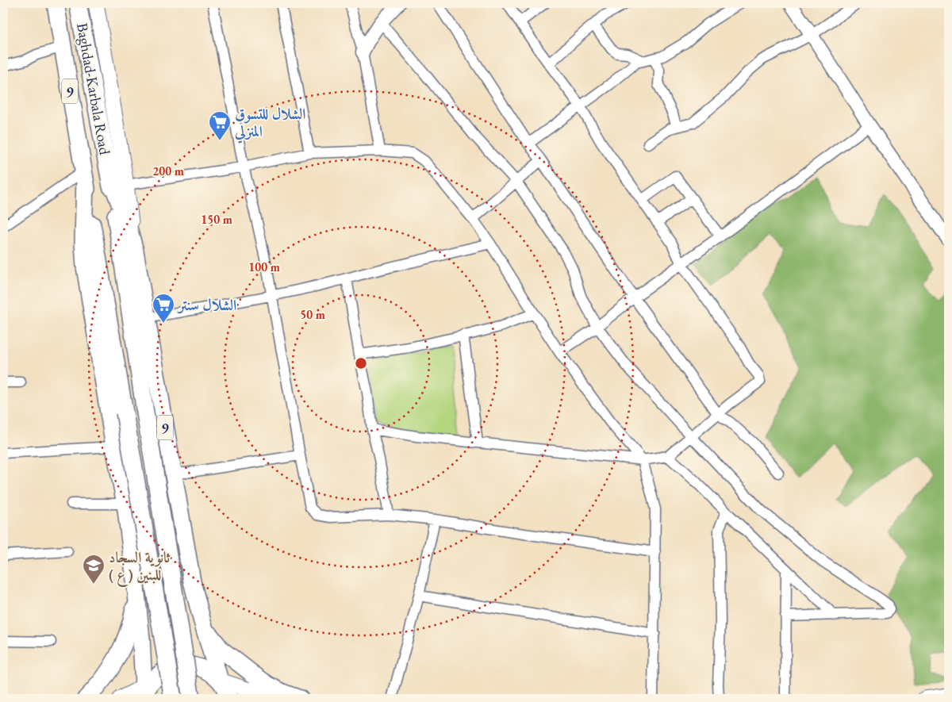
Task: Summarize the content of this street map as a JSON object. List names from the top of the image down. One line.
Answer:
{"streets":{"highway":["Baghdad-Karbala Road","9"]},"crossings":[["Baghdad-Karbala Road","9"]],"places":{"supermarket":["الشلال للتسوق المنزلي","الشلال سنتر"],"school or university":["ثانوية السجاد ( ع ) للبنين"]},"rings":["200 m","150 m","100 m","50 m"]}
